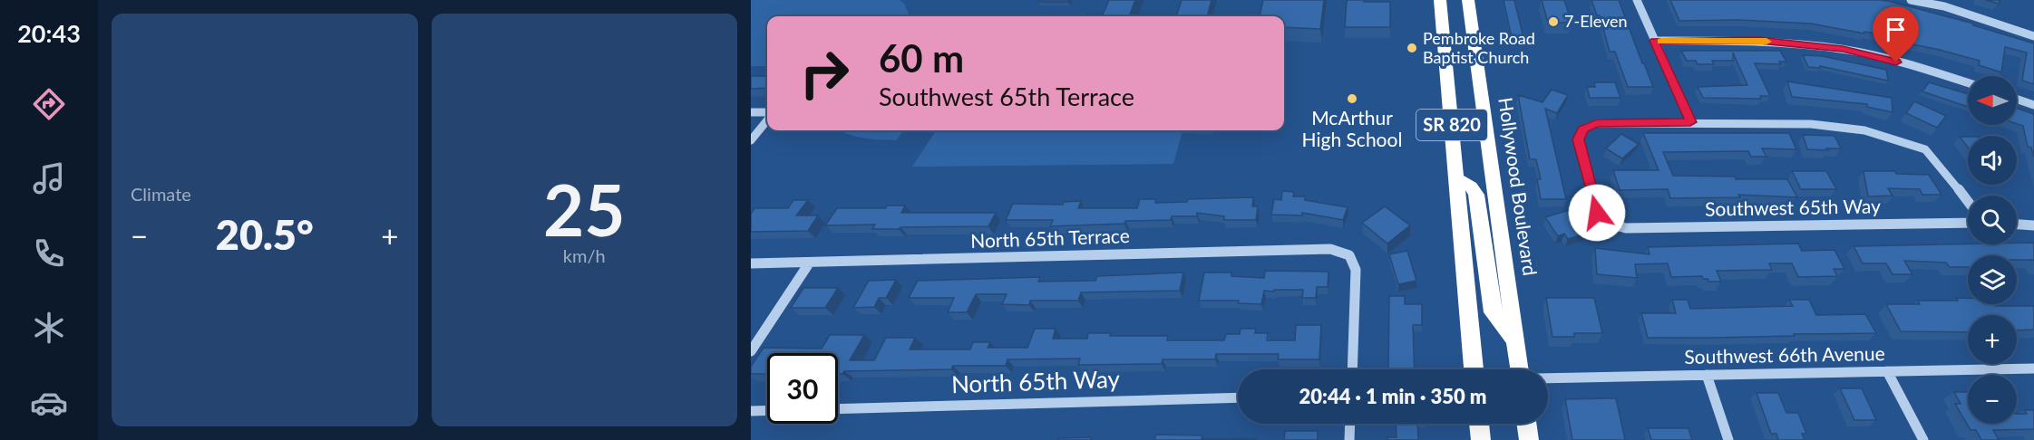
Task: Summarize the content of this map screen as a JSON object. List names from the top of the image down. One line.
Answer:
{"streets":{"highway":["SR 820","Hollywood Boulevard"],"street":["Southwest 65th Way","North 65th Terrace","Southwest 66th Avenue","North 65th Way"]},"places":["7-Eleven","Pembroke Road Baptist Church","McArthur High School"],"north":"left","page":{"tabs":"20:43","tile":["Climate",["25","km/h"]],"turn":["60 m","Southwest 65th Terrace"],"map_buttons":["+","−"],"heat":["−","20.5°","+"],"limit":"30","trip":"20:44 · 1 min · 350 m"}}
